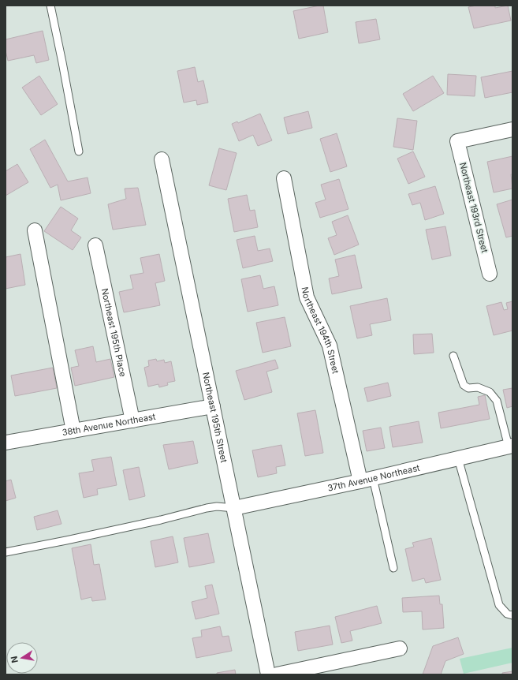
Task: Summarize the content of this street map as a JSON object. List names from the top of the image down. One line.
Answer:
{"streets":{"street":["Northeast 193rd Street","Northeast 194th Street","Northeast 195th Place","Northeast 195th Street","38th Avenue Northeast","37th Avenue Northeast"]},"crossings":[["Northeast 194th Street","37th Avenue Northeast"],["Northeast 195th Place","38th Avenue Northeast"],["Northeast 195th Street","38th Avenue Northeast"],["Northeast 195th Street","37th Avenue Northeast"]],"north":"left"}
